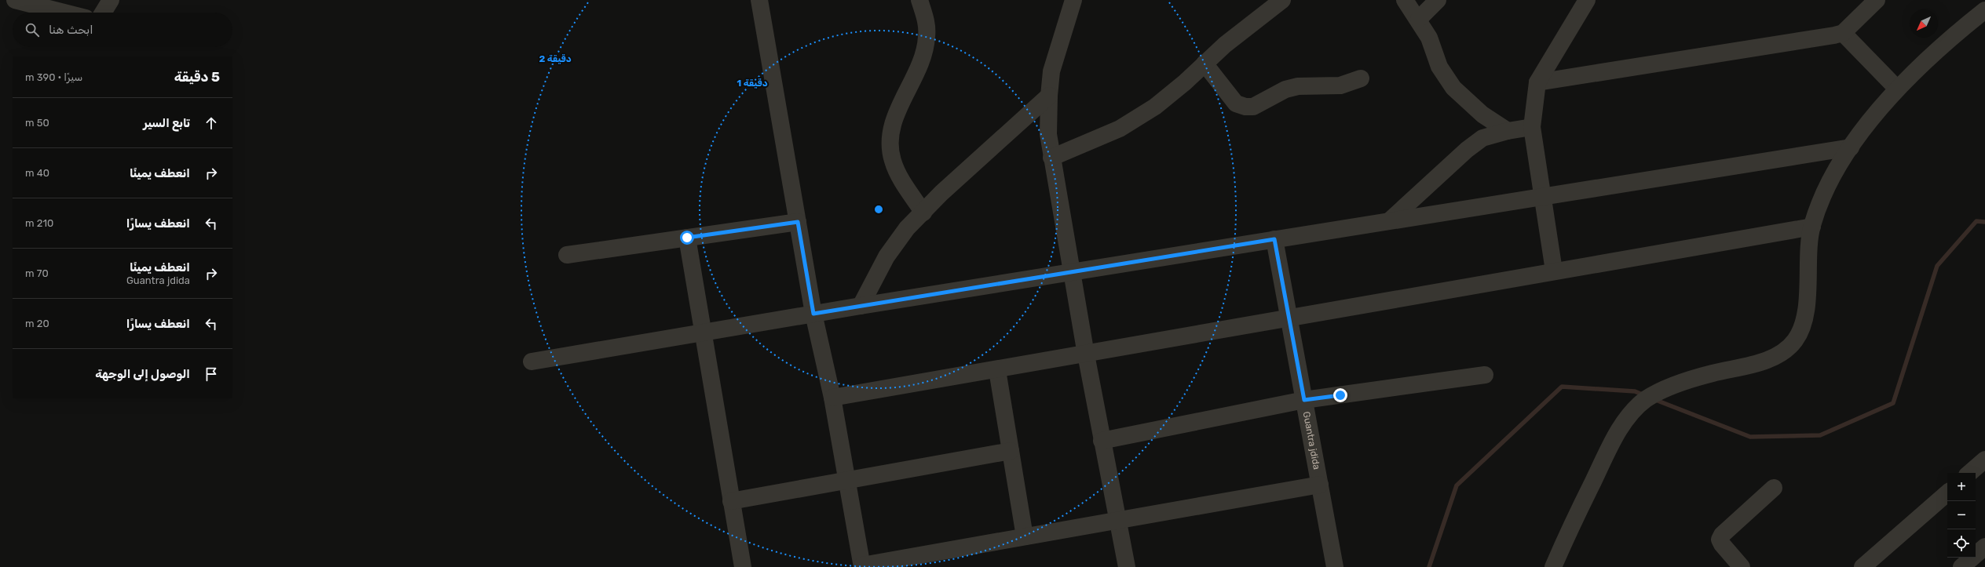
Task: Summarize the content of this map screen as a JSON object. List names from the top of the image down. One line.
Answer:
{"streets":{"street":["Guantra jdida"]},"north":"bottom left","page":{"search":"ابحث هنا","heading":["5 دقيقة","سيرًا · 390 m"],"list":[["تابع السير","50 m"],["انعطف يمينًا","40 m"],["انعطف يسارًا","210 m"],["انعطف يمينًا","Guantra jdida","70 m"],["انعطف يسارًا","20 m"],"الوصول إلى الوجهة"],"map_buttons":["+","−"]},"rings":["2 دقيقة","1 دقيقة"]}
